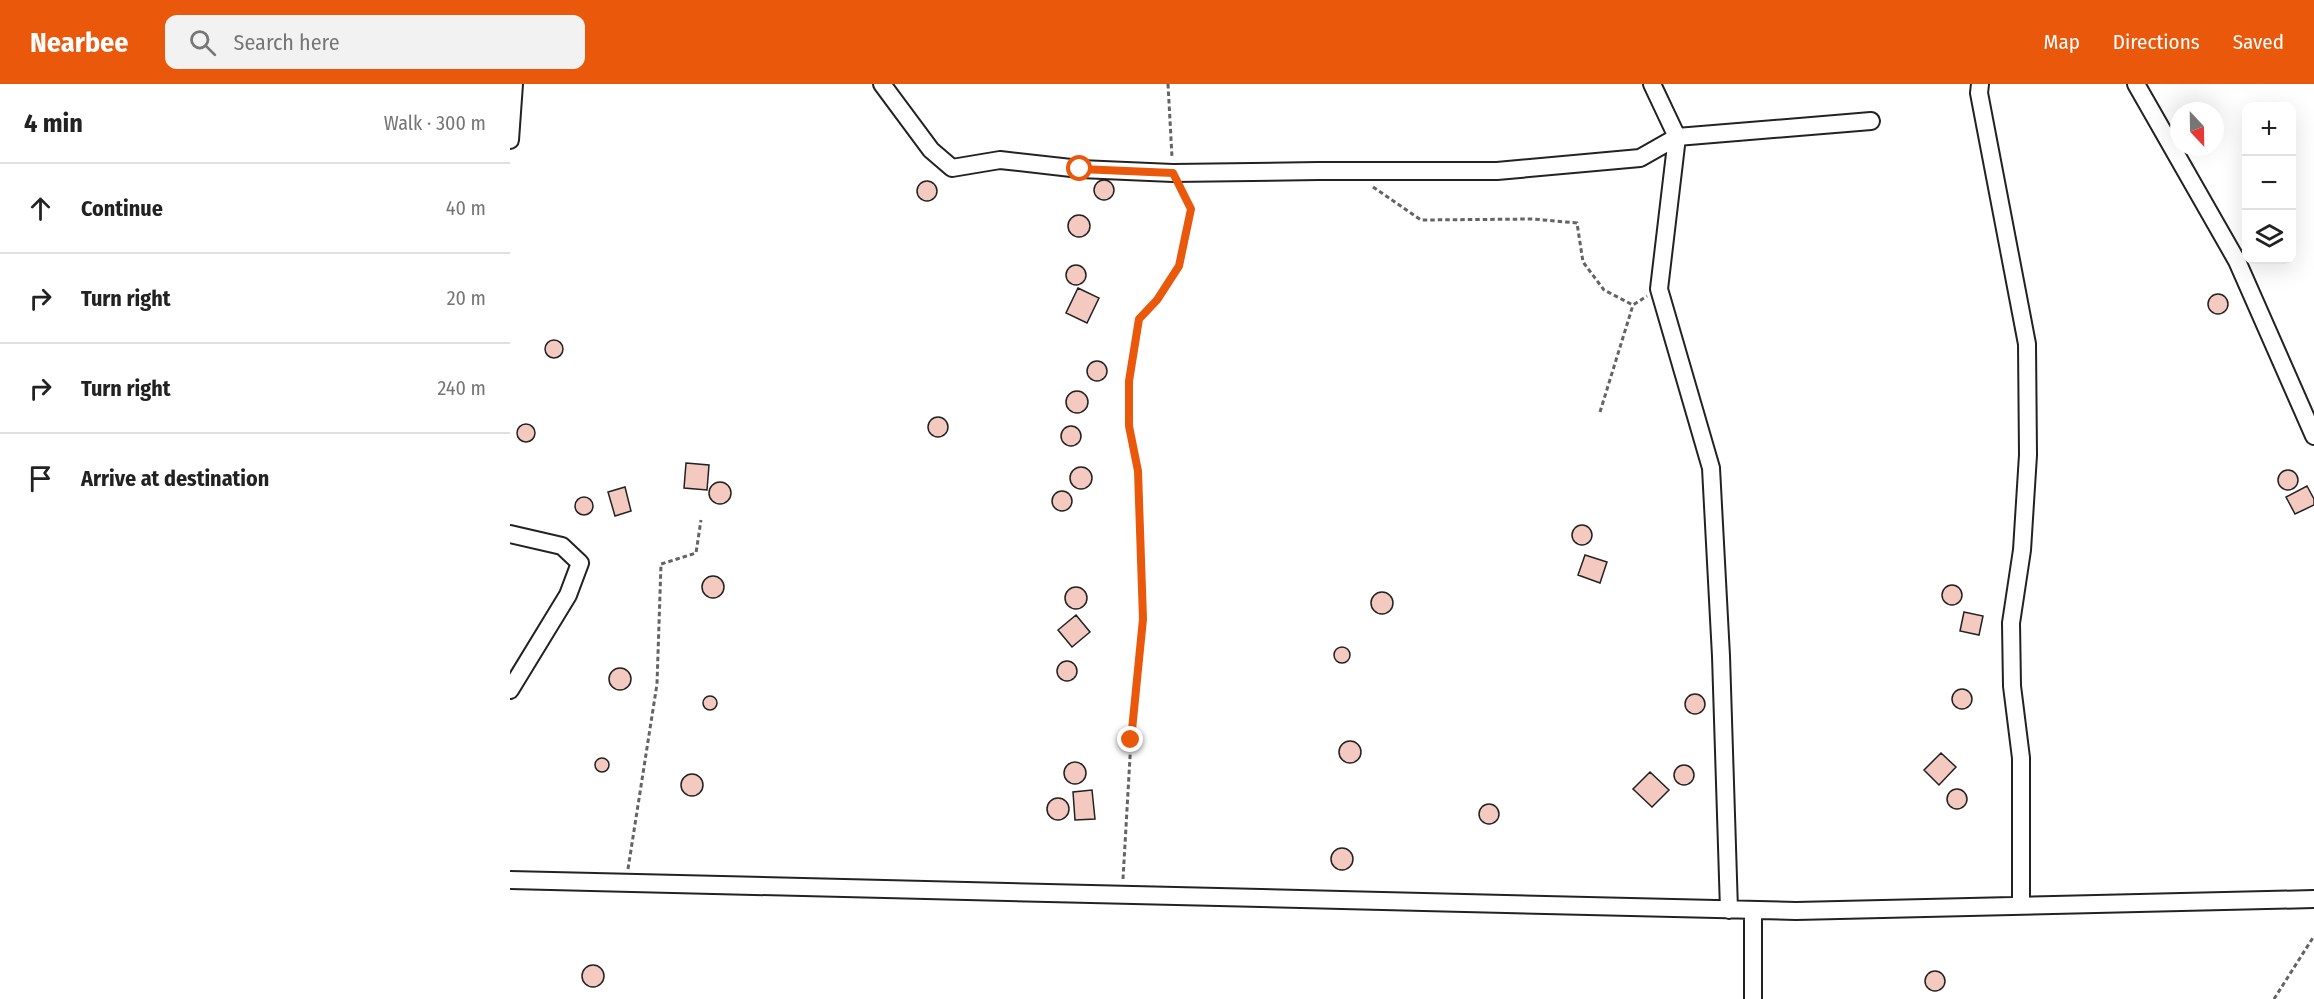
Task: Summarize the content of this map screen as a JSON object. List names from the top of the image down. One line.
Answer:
{"north":"bottom","page":{"header":"Nearbee","search":"Search here","nav":["Map","Directions","Saved"],"heading":["4 min","Walk · 300 m"],"map_buttons":["+","−"],"list":[["Continue","40 m"],["Turn right","20 m"],["Turn right","240 m"],"Arrive at destination"]}}
